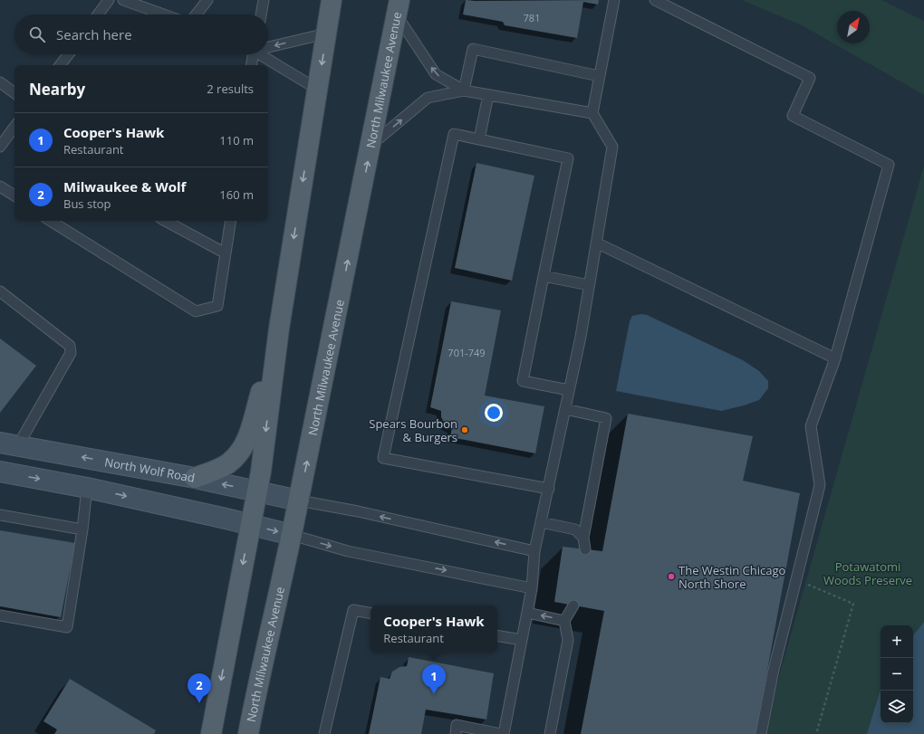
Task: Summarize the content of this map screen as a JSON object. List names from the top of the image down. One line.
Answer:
{"streets":{"main road":["North Milwaukee Avenue","North Wolf Road"]},"crossings":[["North Milwaukee Avenue","North Wolf Road"]],"parks":["Potawatomi Woods Preserve"],"places":["Spears Bourbon & Burgers","The Westin Chicago North Shore"],"house_numbers":["781","701-749"],"north":"top right","page":{"search":"Search here","heading":["Nearby","2 results"],"list":[{"mark":"1","name":"Cooper's Hawk","note":"Restaurant","value":"110 m"},{"mark":"2","name":"Milwaukee & Wolf","note":"Bus stop","value":"160 m"}],"popup":["Cooper's Hawk","Restaurant"],"map_buttons":["+","−"],"pins":["1","2"]}}
